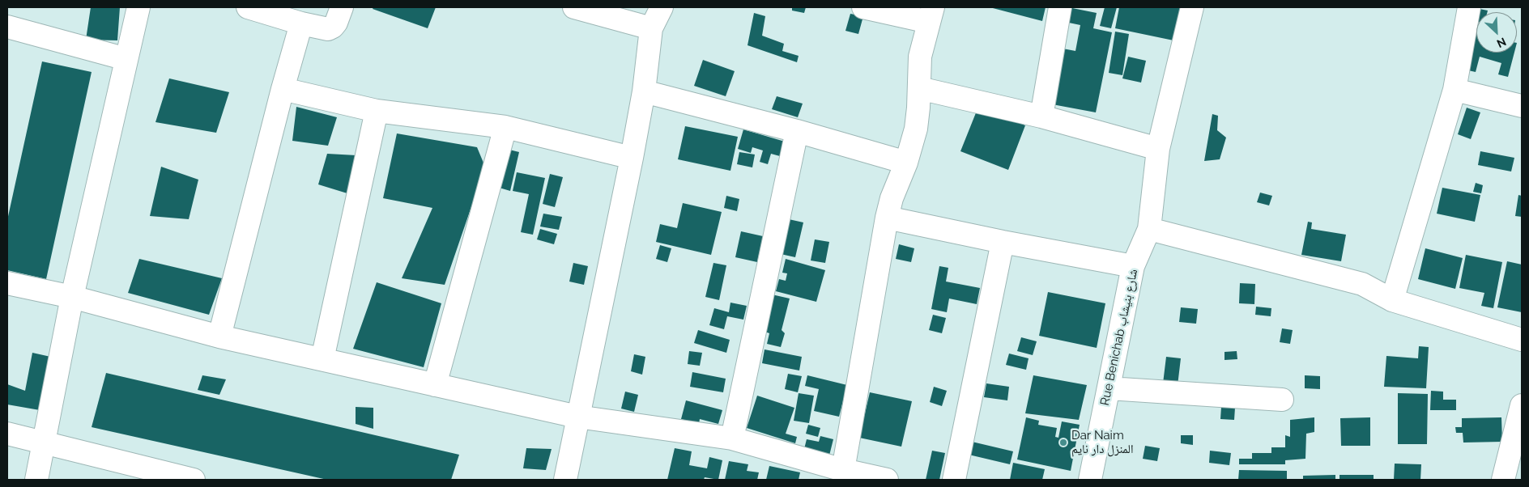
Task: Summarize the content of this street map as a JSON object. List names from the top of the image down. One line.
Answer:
{"streets":{"street":["Rue Benichab شارع بنيشاب"]},"places":["Dar Naim المنزل دار نايم"],"north":"bottom right"}
